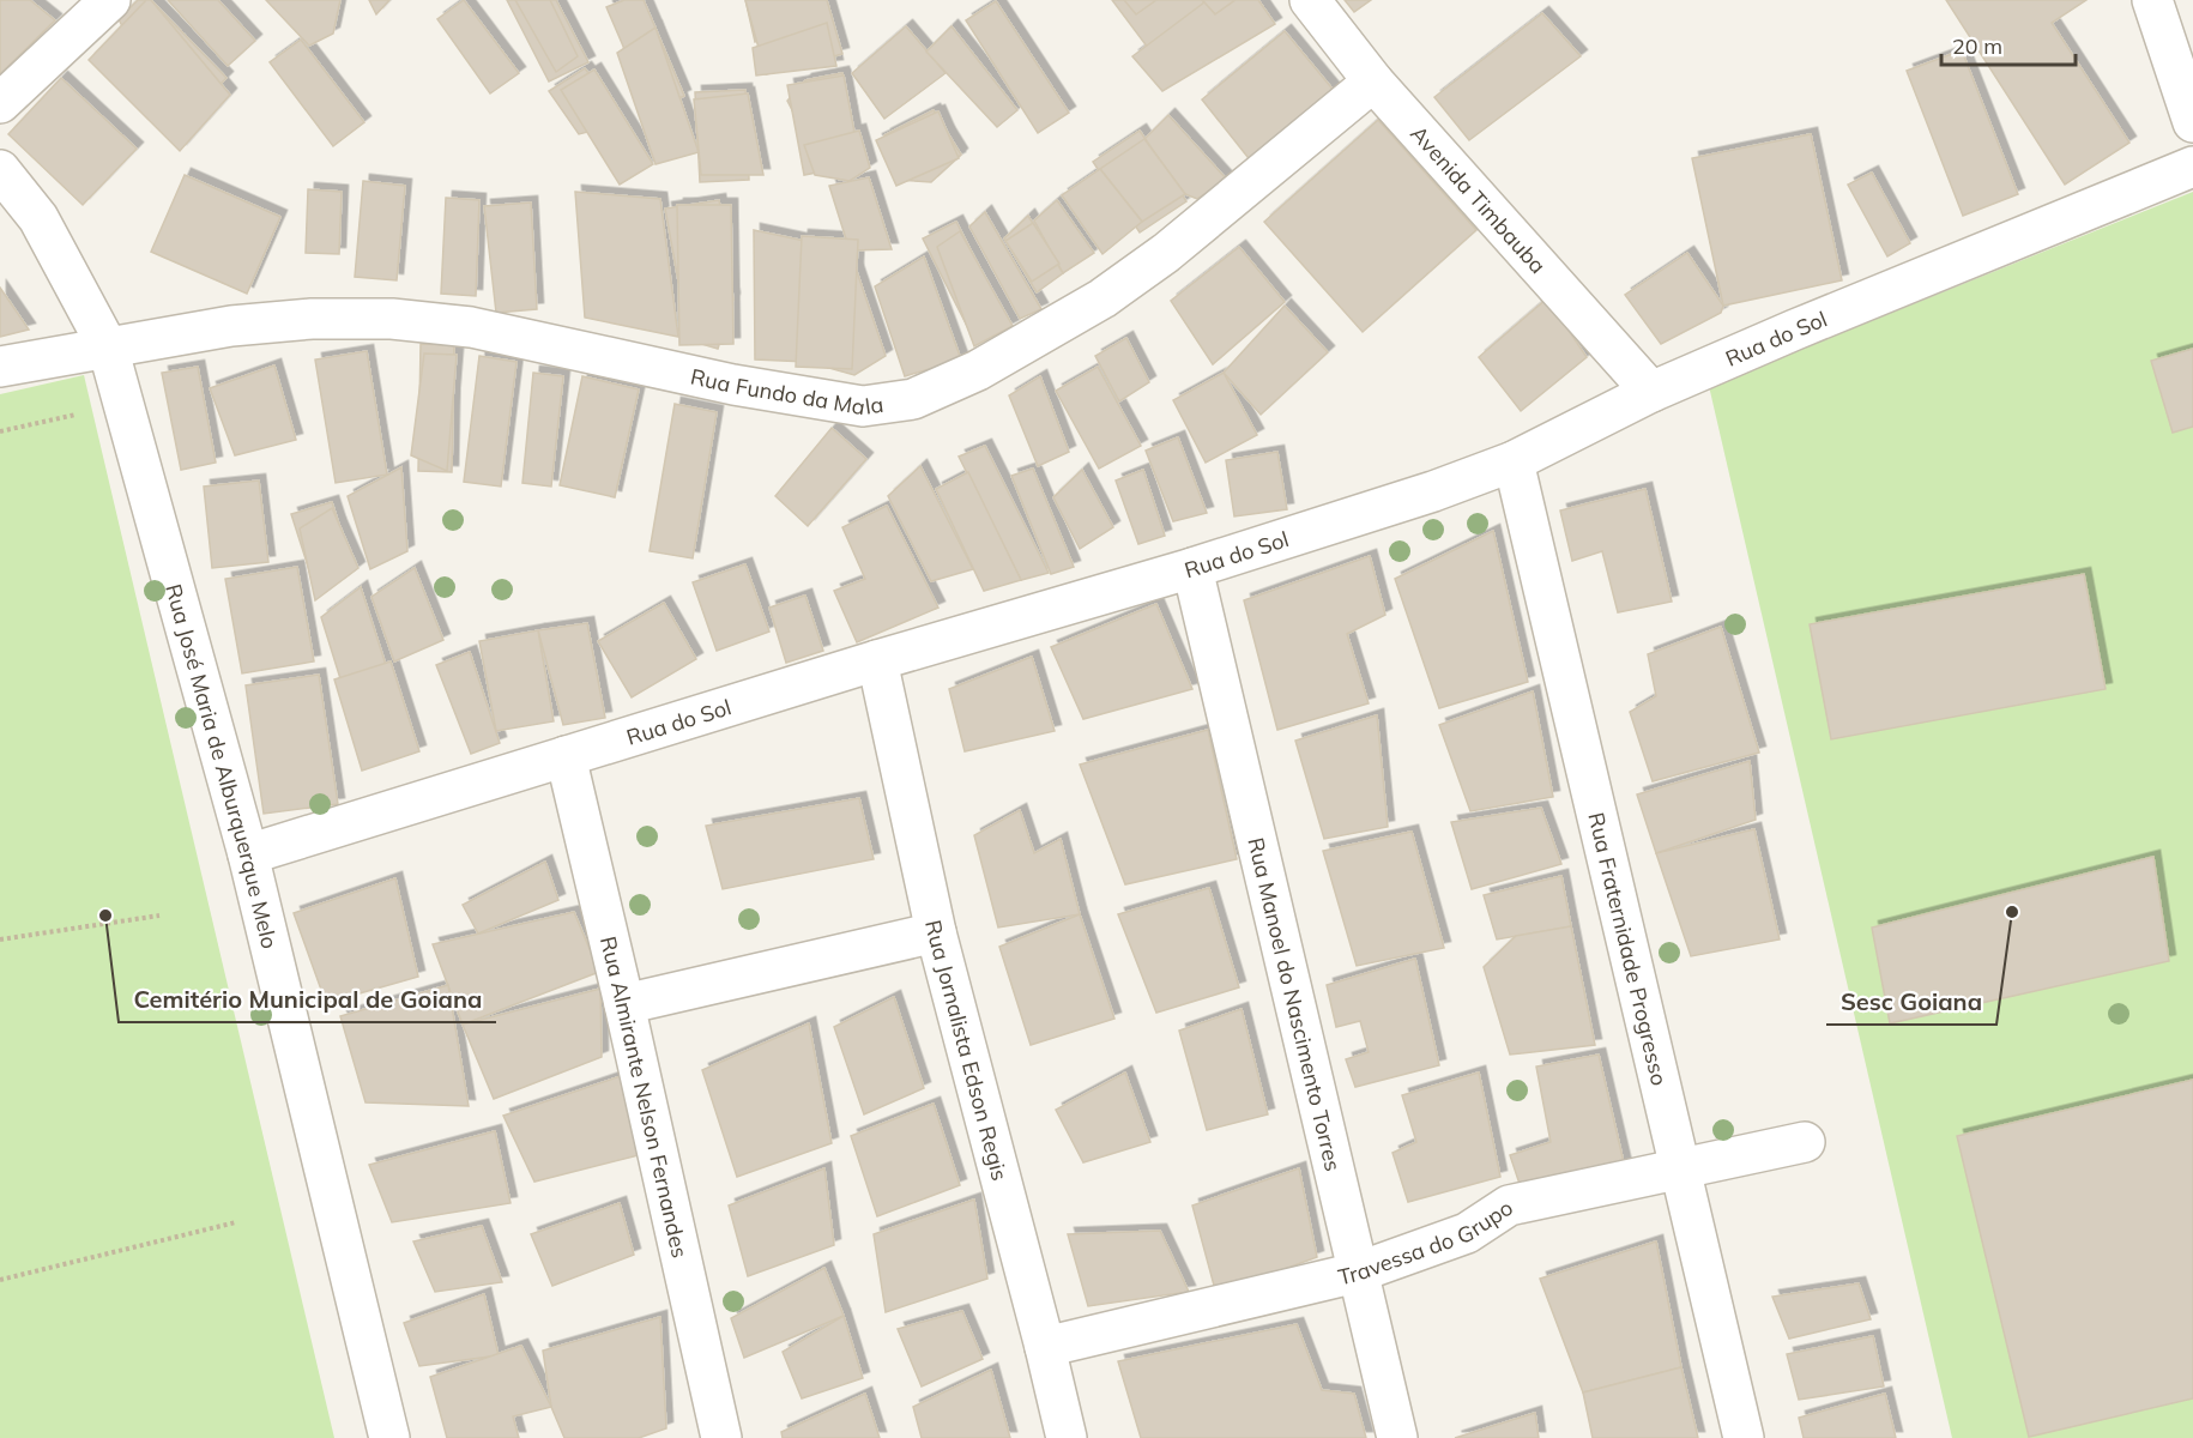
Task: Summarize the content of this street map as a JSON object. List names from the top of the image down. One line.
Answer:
{"streets":{"street":["Avenida Timbauba","Rua do Sol","Rua Fundo da Mala","Rua José Maria de Alburquerque Melo","Rua Fraternidade Progresso","Rua Manoel do Nascimento Torres","Rua Jornalista Edson Regis","Rua Almirante Nelson Fernandes","Travessa do Grupo"]},"crossings":[["Avenida Timbauba","Rua do Sol"],["Avenida Timbauba","Rua Fundo da Mala"],["Rua do Sol","Rua José Maria de Alburquerque Melo"],["Rua do Sol","Rua Fraternidade Progresso"],["Rua do Sol","Rua Manoel do Nascimento Torres"],["Rua do Sol","Rua Jornalista Edson Regis"],["Rua do Sol","Rua Almirante Nelson Fernandes"],["Rua Fundo da Mala","Rua José Maria de Alburquerque Melo"],["Rua Fraternidade Progresso","Travessa do Grupo"],["Rua Manoel do Nascimento Torres","Travessa do Grupo"],["Rua Jornalista Edson Regis","Travessa do Grupo"]],"places":["Sesc Goiana","Cemitério Municipal de Goiana"],"scale_bar":"20 m"}
